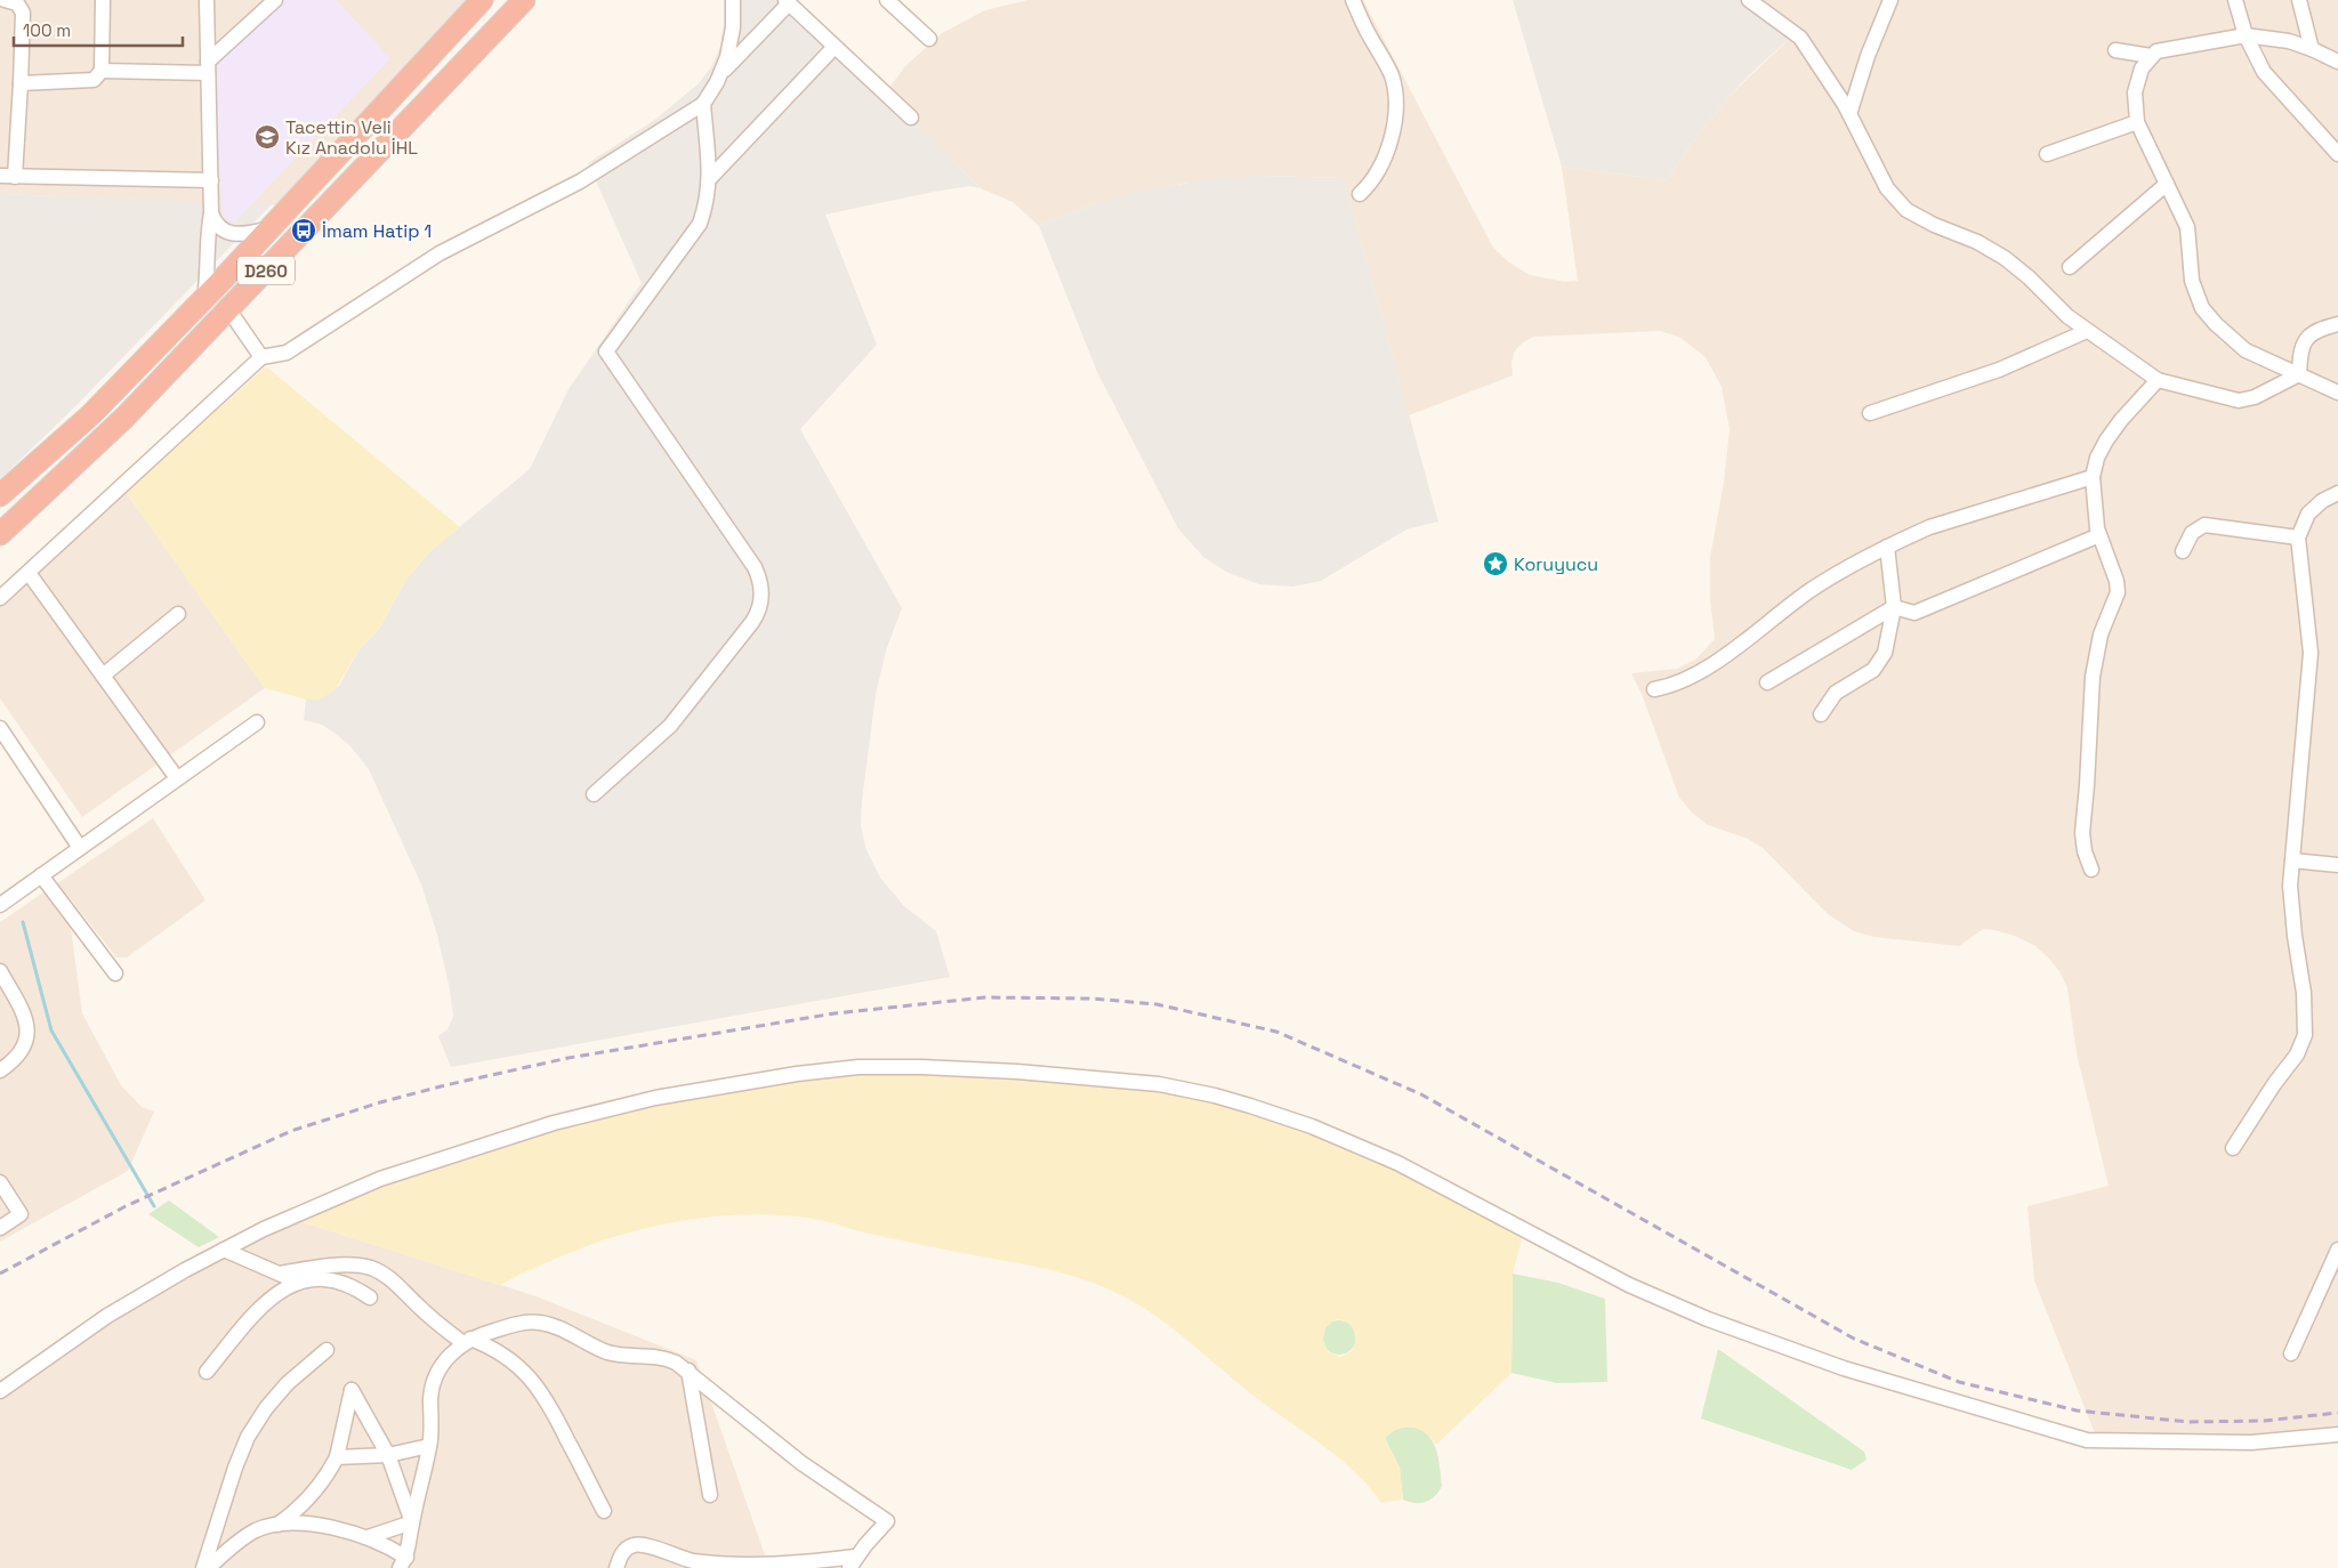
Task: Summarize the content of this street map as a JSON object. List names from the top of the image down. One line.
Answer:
{"streets":{"highway":["D260"]},"places":{"school or university":["Tacettin Veli Kız Anadolu İHL"],"bus stop":["İmam Hatip 1"],"place":["Koruyucu"]},"scale_bar":"100 m"}
